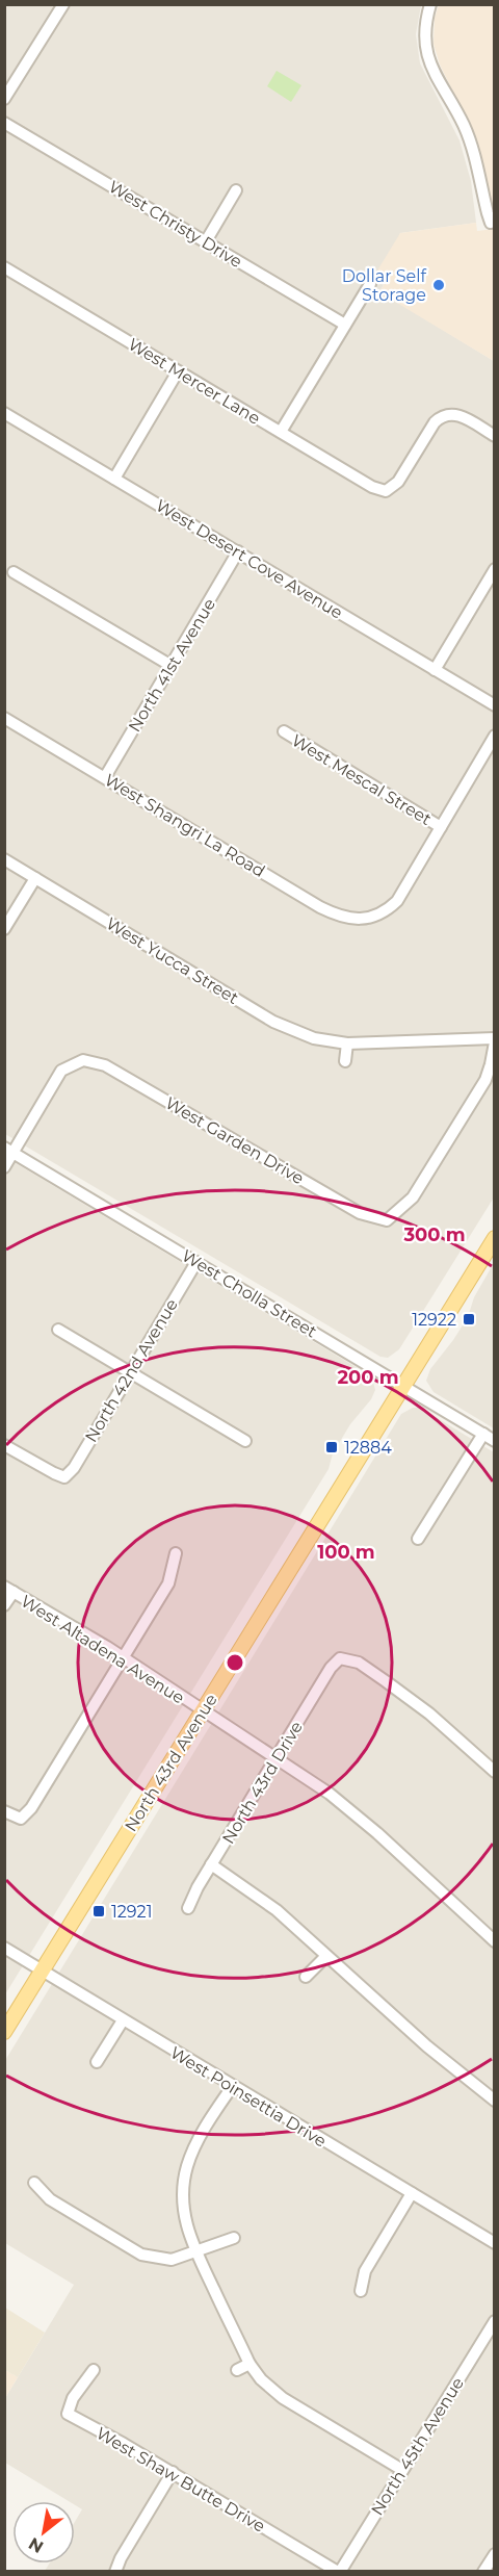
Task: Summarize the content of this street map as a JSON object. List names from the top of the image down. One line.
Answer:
{"streets":{"main road":["North 43rd Avenue"],"street":["West Christy Drive","West Mercer Lane","West Desert Cove Avenue","North 41st Avenue","West Mescal Street","West Shangri La Road","West Yucca Street","West Garden Drive","West Cholla Street","North 42nd Avenue","West Altadena Avenue","North 43rd Drive","West Poinsettia Drive","North 45th Avenue","West Shaw Butte Drive"]},"crossings":[["West Desert Cove Avenue","North 41st Avenue"],["North 41st Avenue","West Shangri La Road"],["West Mescal Street","West Shangri La Road"],["West Yucca Street","West Garden Drive"],["West Garden Drive","West Cholla Street"],["West Cholla Street","North 42nd Avenue"],["West Cholla Street","North 43rd Avenue"],["West Altadena Avenue","North 43rd Avenue"],["West Altadena Avenue","North 43rd Drive"],["North 43rd Avenue","West Poinsettia Drive"],["North 45th Avenue","West Shaw Butte Drive"]],"places":{"other":["Dollar Self Storage"],"transit":["12922","12884","12921"]},"north":"bottom left","rings":["300 m","200 m","100 m"]}
